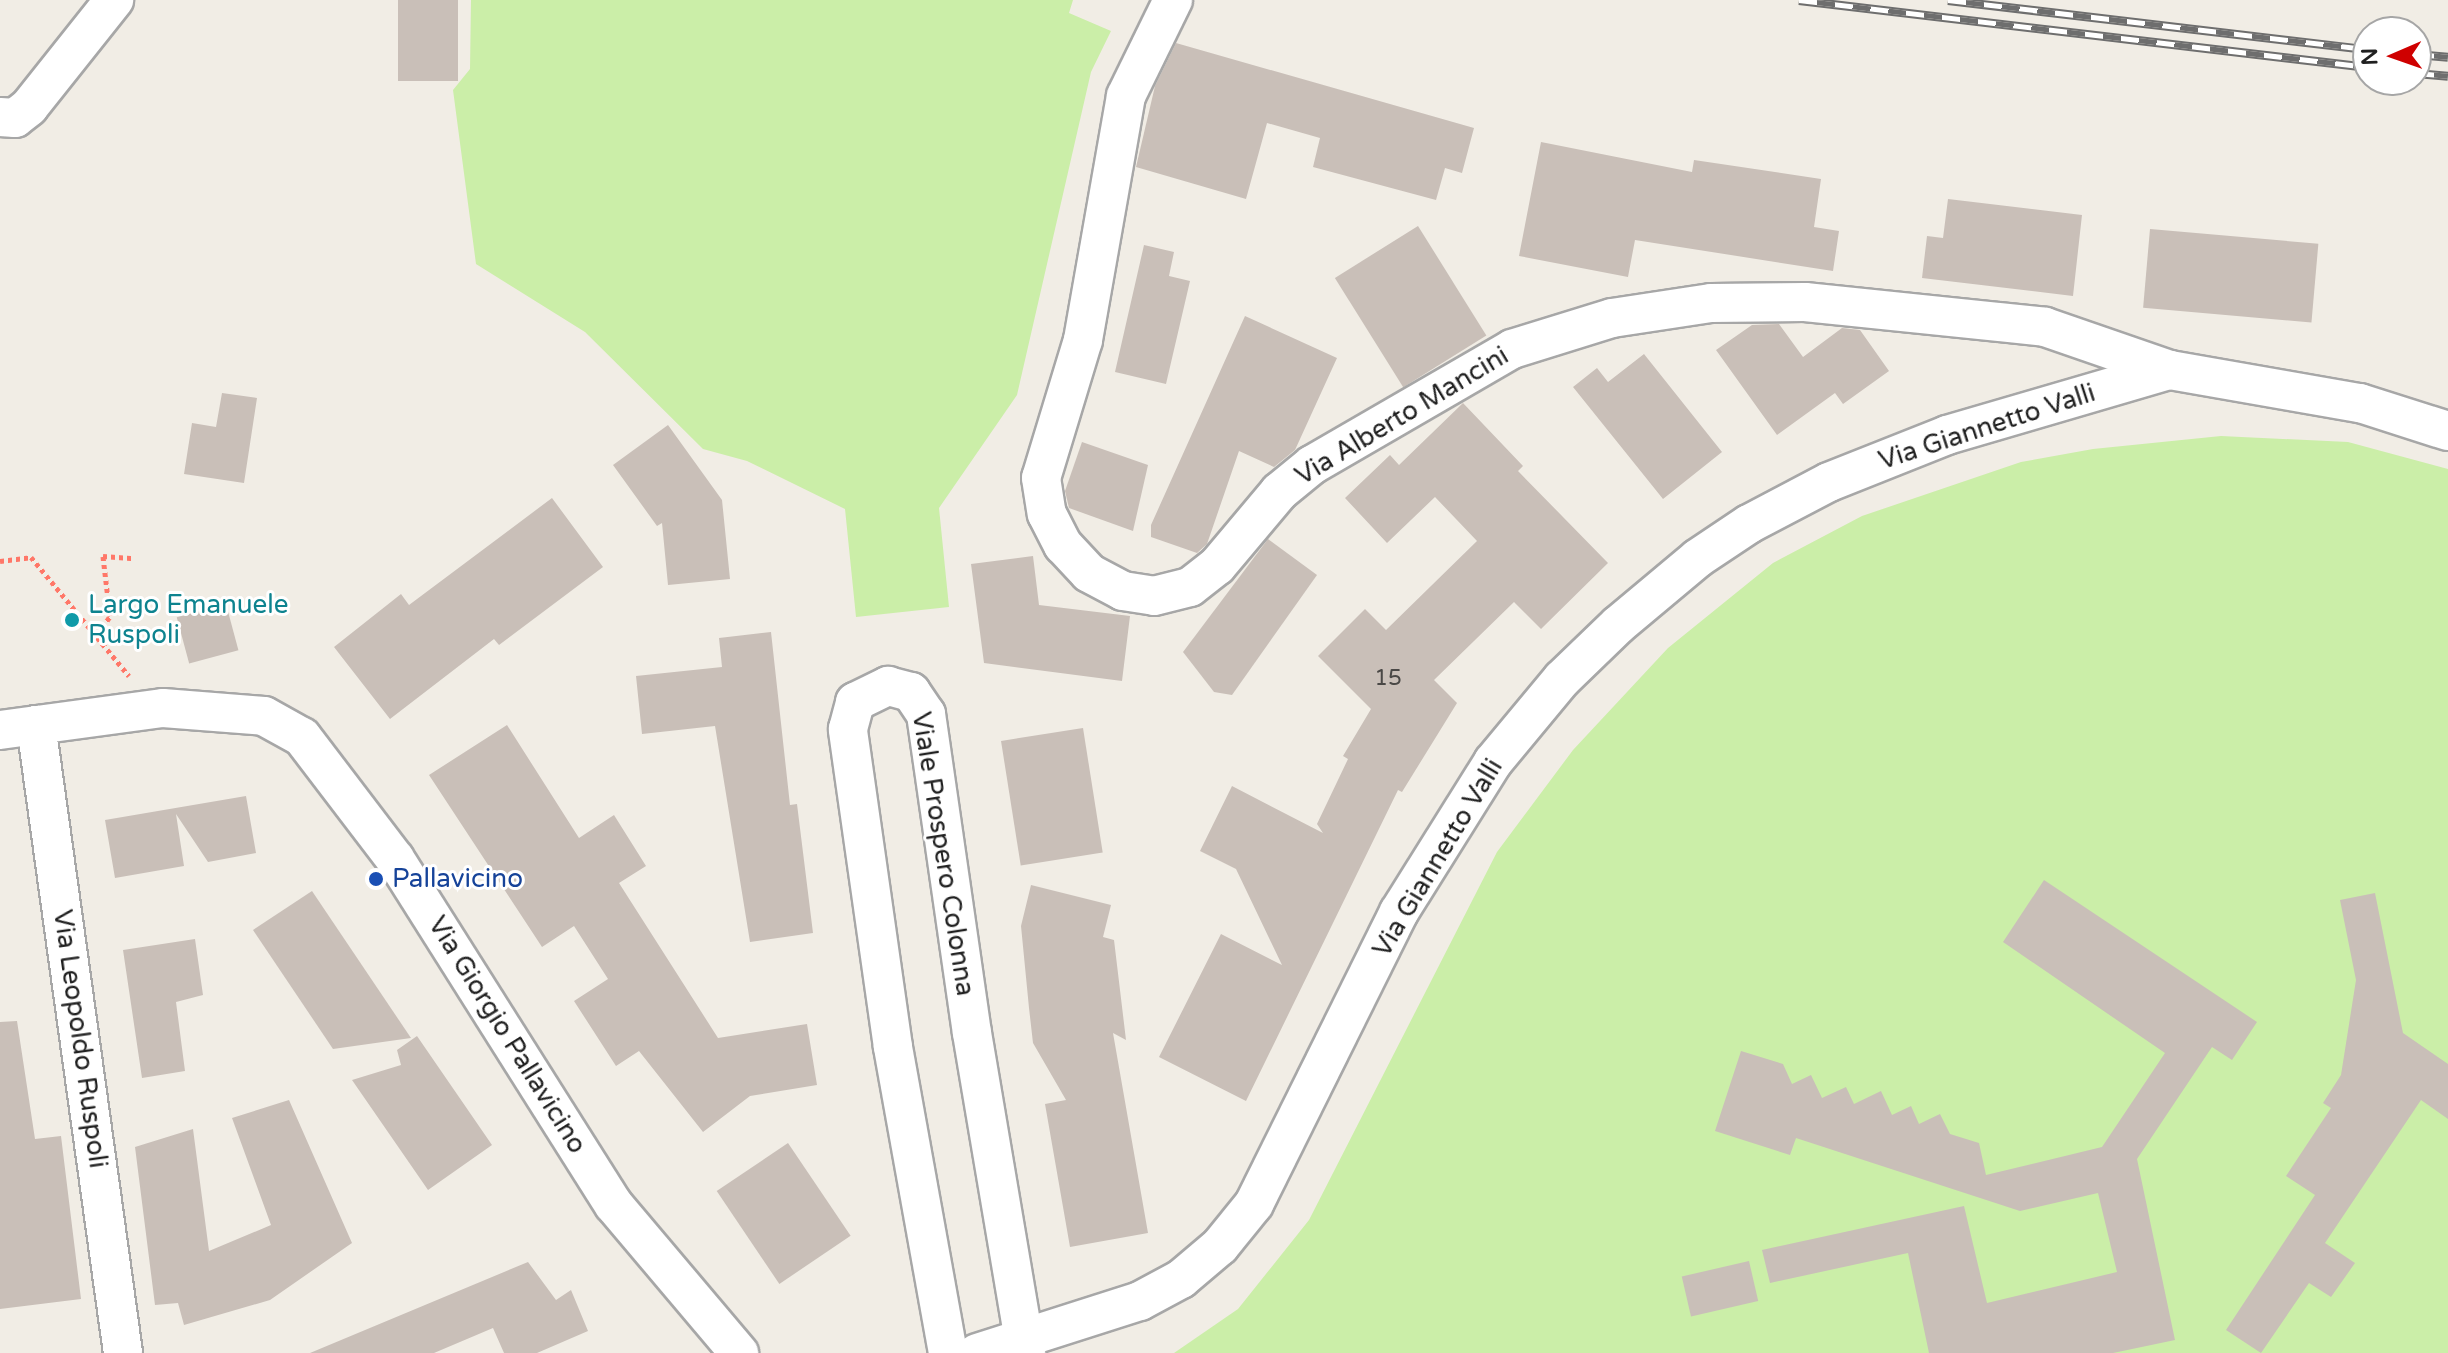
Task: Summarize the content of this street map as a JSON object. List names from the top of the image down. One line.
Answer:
{"streets":{"street":["Via Alberto Mancini","Via Giannetto Valli","Viale Prospero Colonna","Via Giorgio Pallavicino","Via Leopoldo Ruspoli"]},"crossings":[["Via Alberto Mancini","Via Giannetto Valli"],["Via Giannetto Valli","Viale Prospero Colonna"],["Via Giorgio Pallavicino","Via Leopoldo Ruspoli"]],"places":["Largo Emanuele Ruspoli","Pallavicino"],"house_numbers":["15"],"north":"left"}
